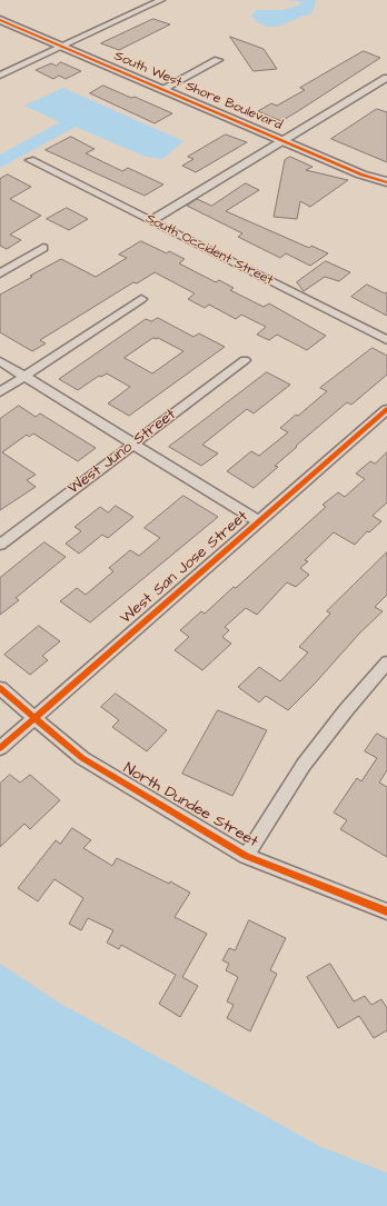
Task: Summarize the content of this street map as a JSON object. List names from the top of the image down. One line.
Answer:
{"streets":{"street":["South West Shore Boulevard","South Occident Street","West Juno Street","West San Jose Street","North Dundee Street"]},"crossings":[["West San Jose Street","North Dundee Street"]]}
